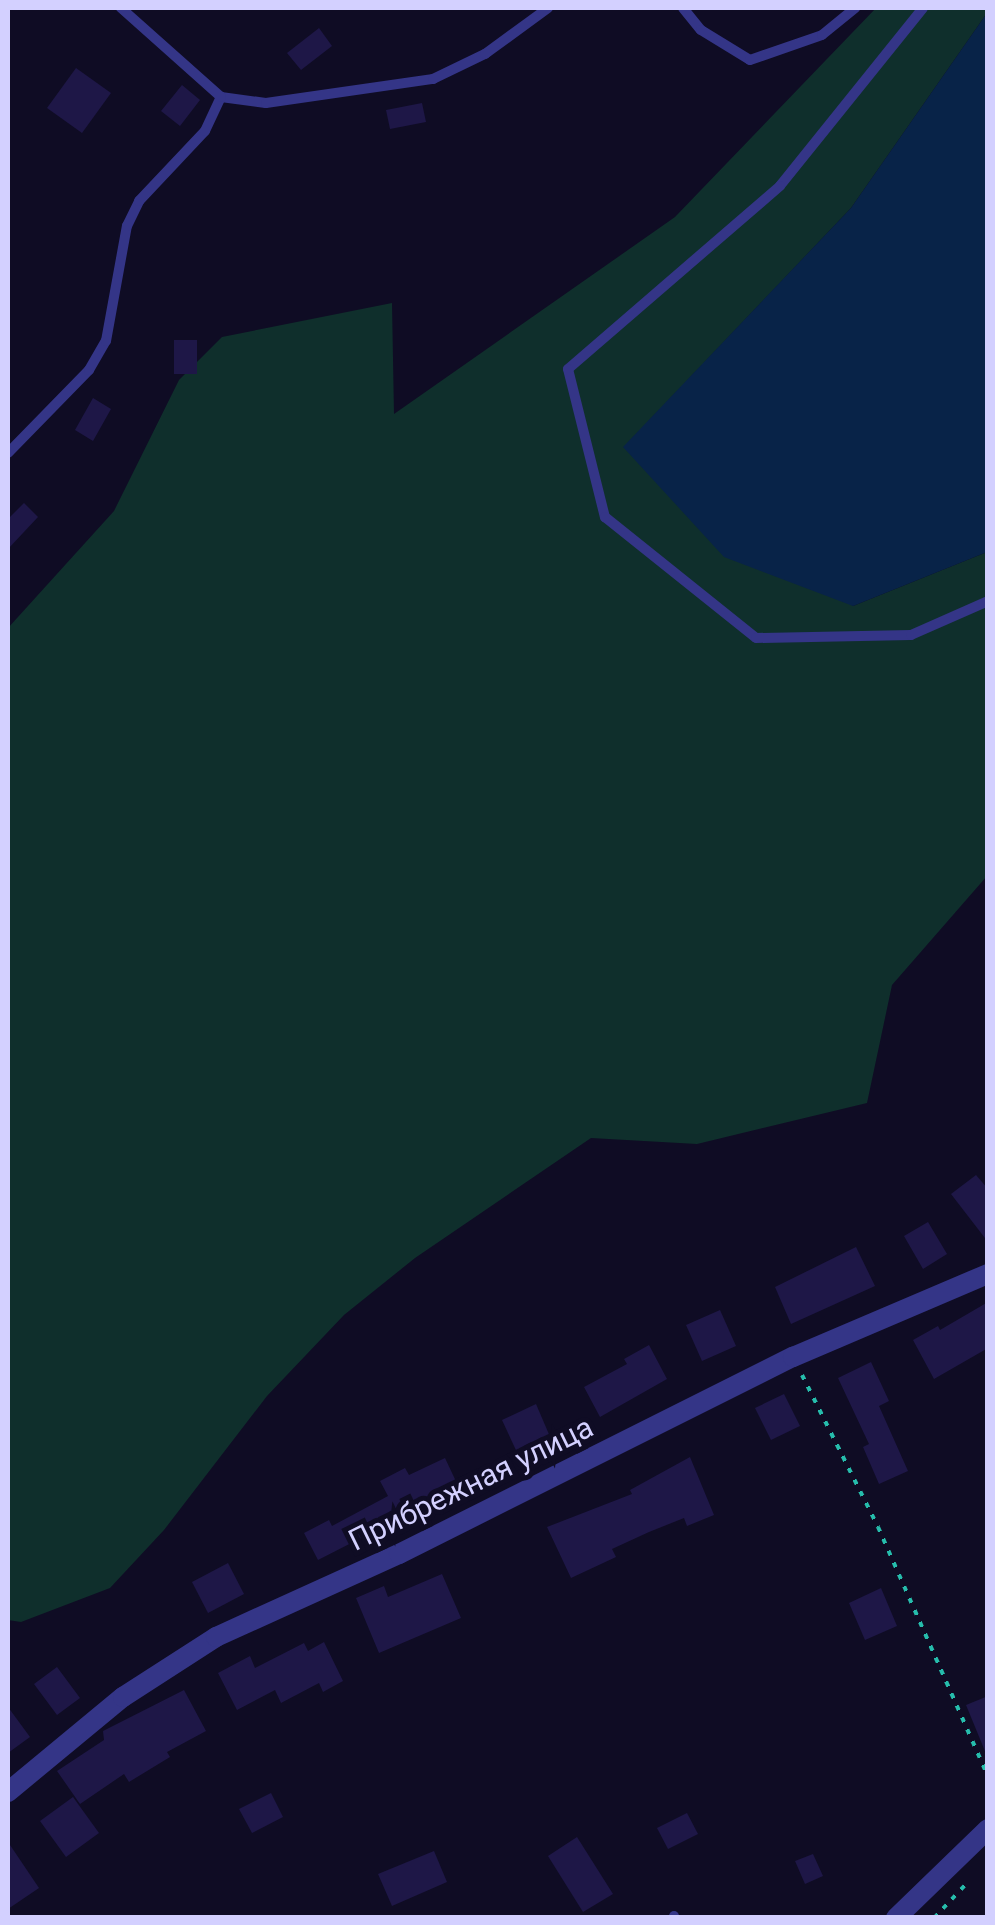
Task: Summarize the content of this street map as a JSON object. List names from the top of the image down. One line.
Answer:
{"streets":{"street":["Прибрежная улица"]}}
